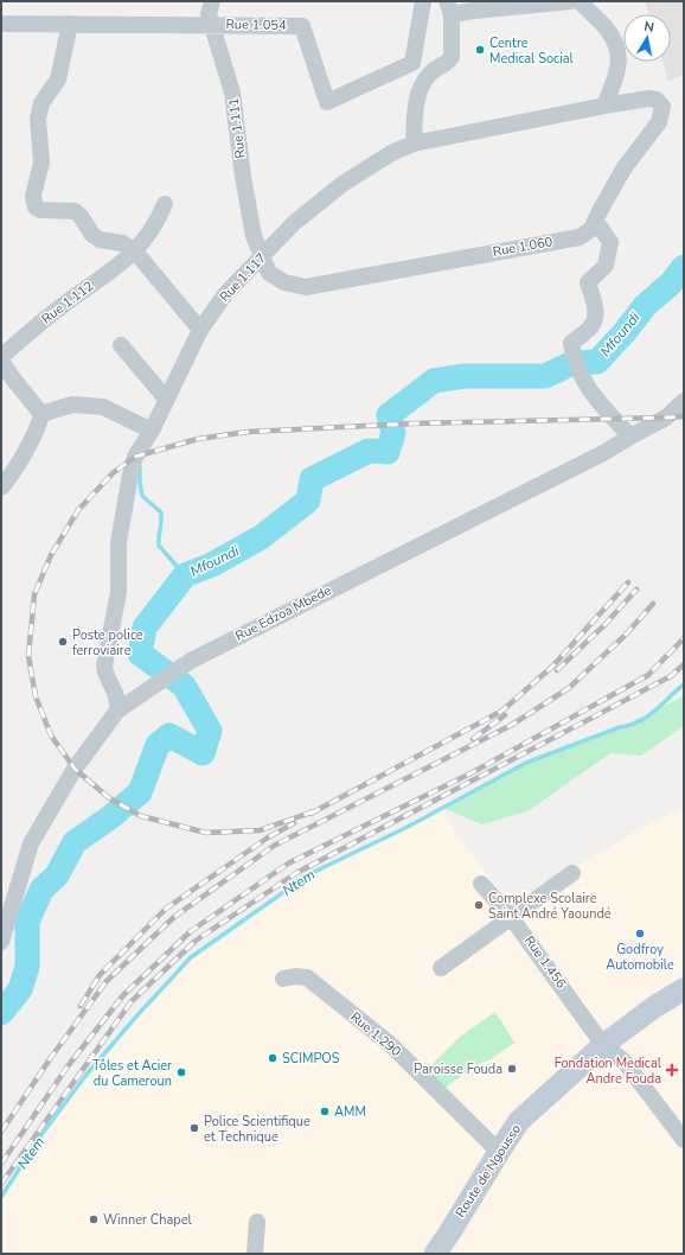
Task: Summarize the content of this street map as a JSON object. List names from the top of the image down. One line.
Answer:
{"streets":{"main road":["Route de Ngousso"],"street":["Rue 1.054","Rue 1.111","Rue 1.060","Rue 1.117","Rue 1.112","Rue Edzoa Mbede","Rue 1.456","Rue 1.290"]},"crossings":[["Rue 1.054","Rue 1.111"],["Rue 1.111","Rue 1.060"],["Rue 1.111","Rue 1.117"],["Rue 1.060","Rue 1.117"],["Rue 1.117","Rue Edzoa Mbede"],["Rue 1.456","Route de Ngousso"],["Rue 1.290","Route de Ngousso"]],"water":["Mfoundi","Ntem"],"places":{"other":["Centre Medical Social","Poste police ferroviaire","Complexe Scolaire Saint André Yaoundé","Godfroy Automobile","SCIMPOS","Paroisse Fouda","Tôles et Acier du Cameroun","AMM","Police Scientifique et Technique","Winner Chapel"],"health":["Fondation Medical Andre Fouda"]},"north":"top"}
